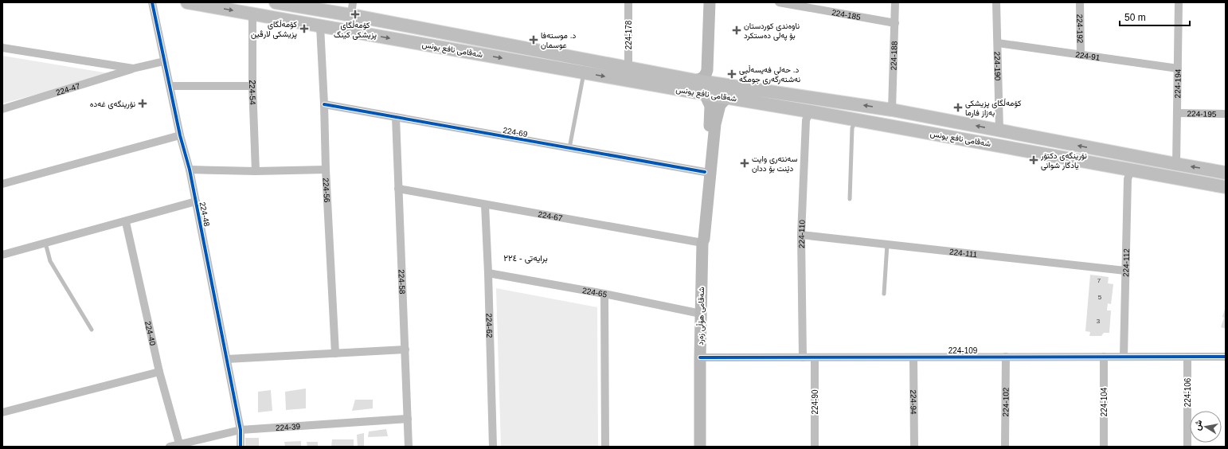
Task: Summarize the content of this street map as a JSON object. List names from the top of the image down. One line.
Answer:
{"streets":{"main road":["شەقامی نافع یونس"],"street":["224-185","224-192","224-178","224-91","224-188","224-190","224-194","224-47","224-54","224-195","224-69","224-56","224-48","224-67","224-110","224-111","224-112","224-58","224-65","شەقامی هۆڵی زەرد","224-62","224-40","224-109","224-106","224-90","224-94","224-102","224-104","224-39"]},"crossings":[["224-185","224-188"],["224-192","224-91"],["224-178","شەقامی نافع یونس"],["شەقامی نافع یونس","224-188"],["شەقامی نافع یونس","224-190"],["شەقامی نافع یونس","224-194"],["شەقامی نافع یونس","224-54"],["شەقامی نافع یونس","224-56"],["شەقامی نافع یونس","224-110"],["شەقامی نافع یونس","224-112"],["شەقامی نافع یونس","شەقامی هۆڵی زەرد"],["224-91","224-190"],["224-91","224-194"],["224-194","224-195"],["224-47","224-48"],["224-69","224-56"],["224-69","224-58"],["224-69","شەقامی هۆڵی زەرد"],["224-48","224-39"],["224-67","224-58"],["224-67","شەقامی هۆڵی زەرد"],["224-67","224-62"],["224-110","224-111"],["224-110","224-109"],["224-111","224-112"],["224-112","224-109"],["224-58","224-39"],["224-65","شەقامی هۆڵی زەرد"],["224-65","224-62"],["شەقامی هۆڵی زەرد","224-109"],["224-40","224-39"],["224-109","224-106"],["224-109","224-90"],["224-109","224-94"],["224-109","224-102"],["224-109","224-104"]],"districts":["برایەتی - ٢٢٤"],"places":{"health":["کۆمەڵگای پزیشکی کینگ","کۆمەڵگای پزیشکی لارڤین","ناوەندی کوردستان بۆ پەلی دەستکرد","د. موستەفا عوسمان","د. حەلی فەیسەڵیی نەشتەرگەری جومگە","نۆرینگەی غەدە","کۆمەڵگای پزیشکی بەزاز فارما","نۆرینگەی دکتۆر یادگار شوانی","سەنتەری وایت دێنت بۆ ددان"]},"house_numbers":["7","5","3"],"scale_bar":"50 m","north":"left"}
